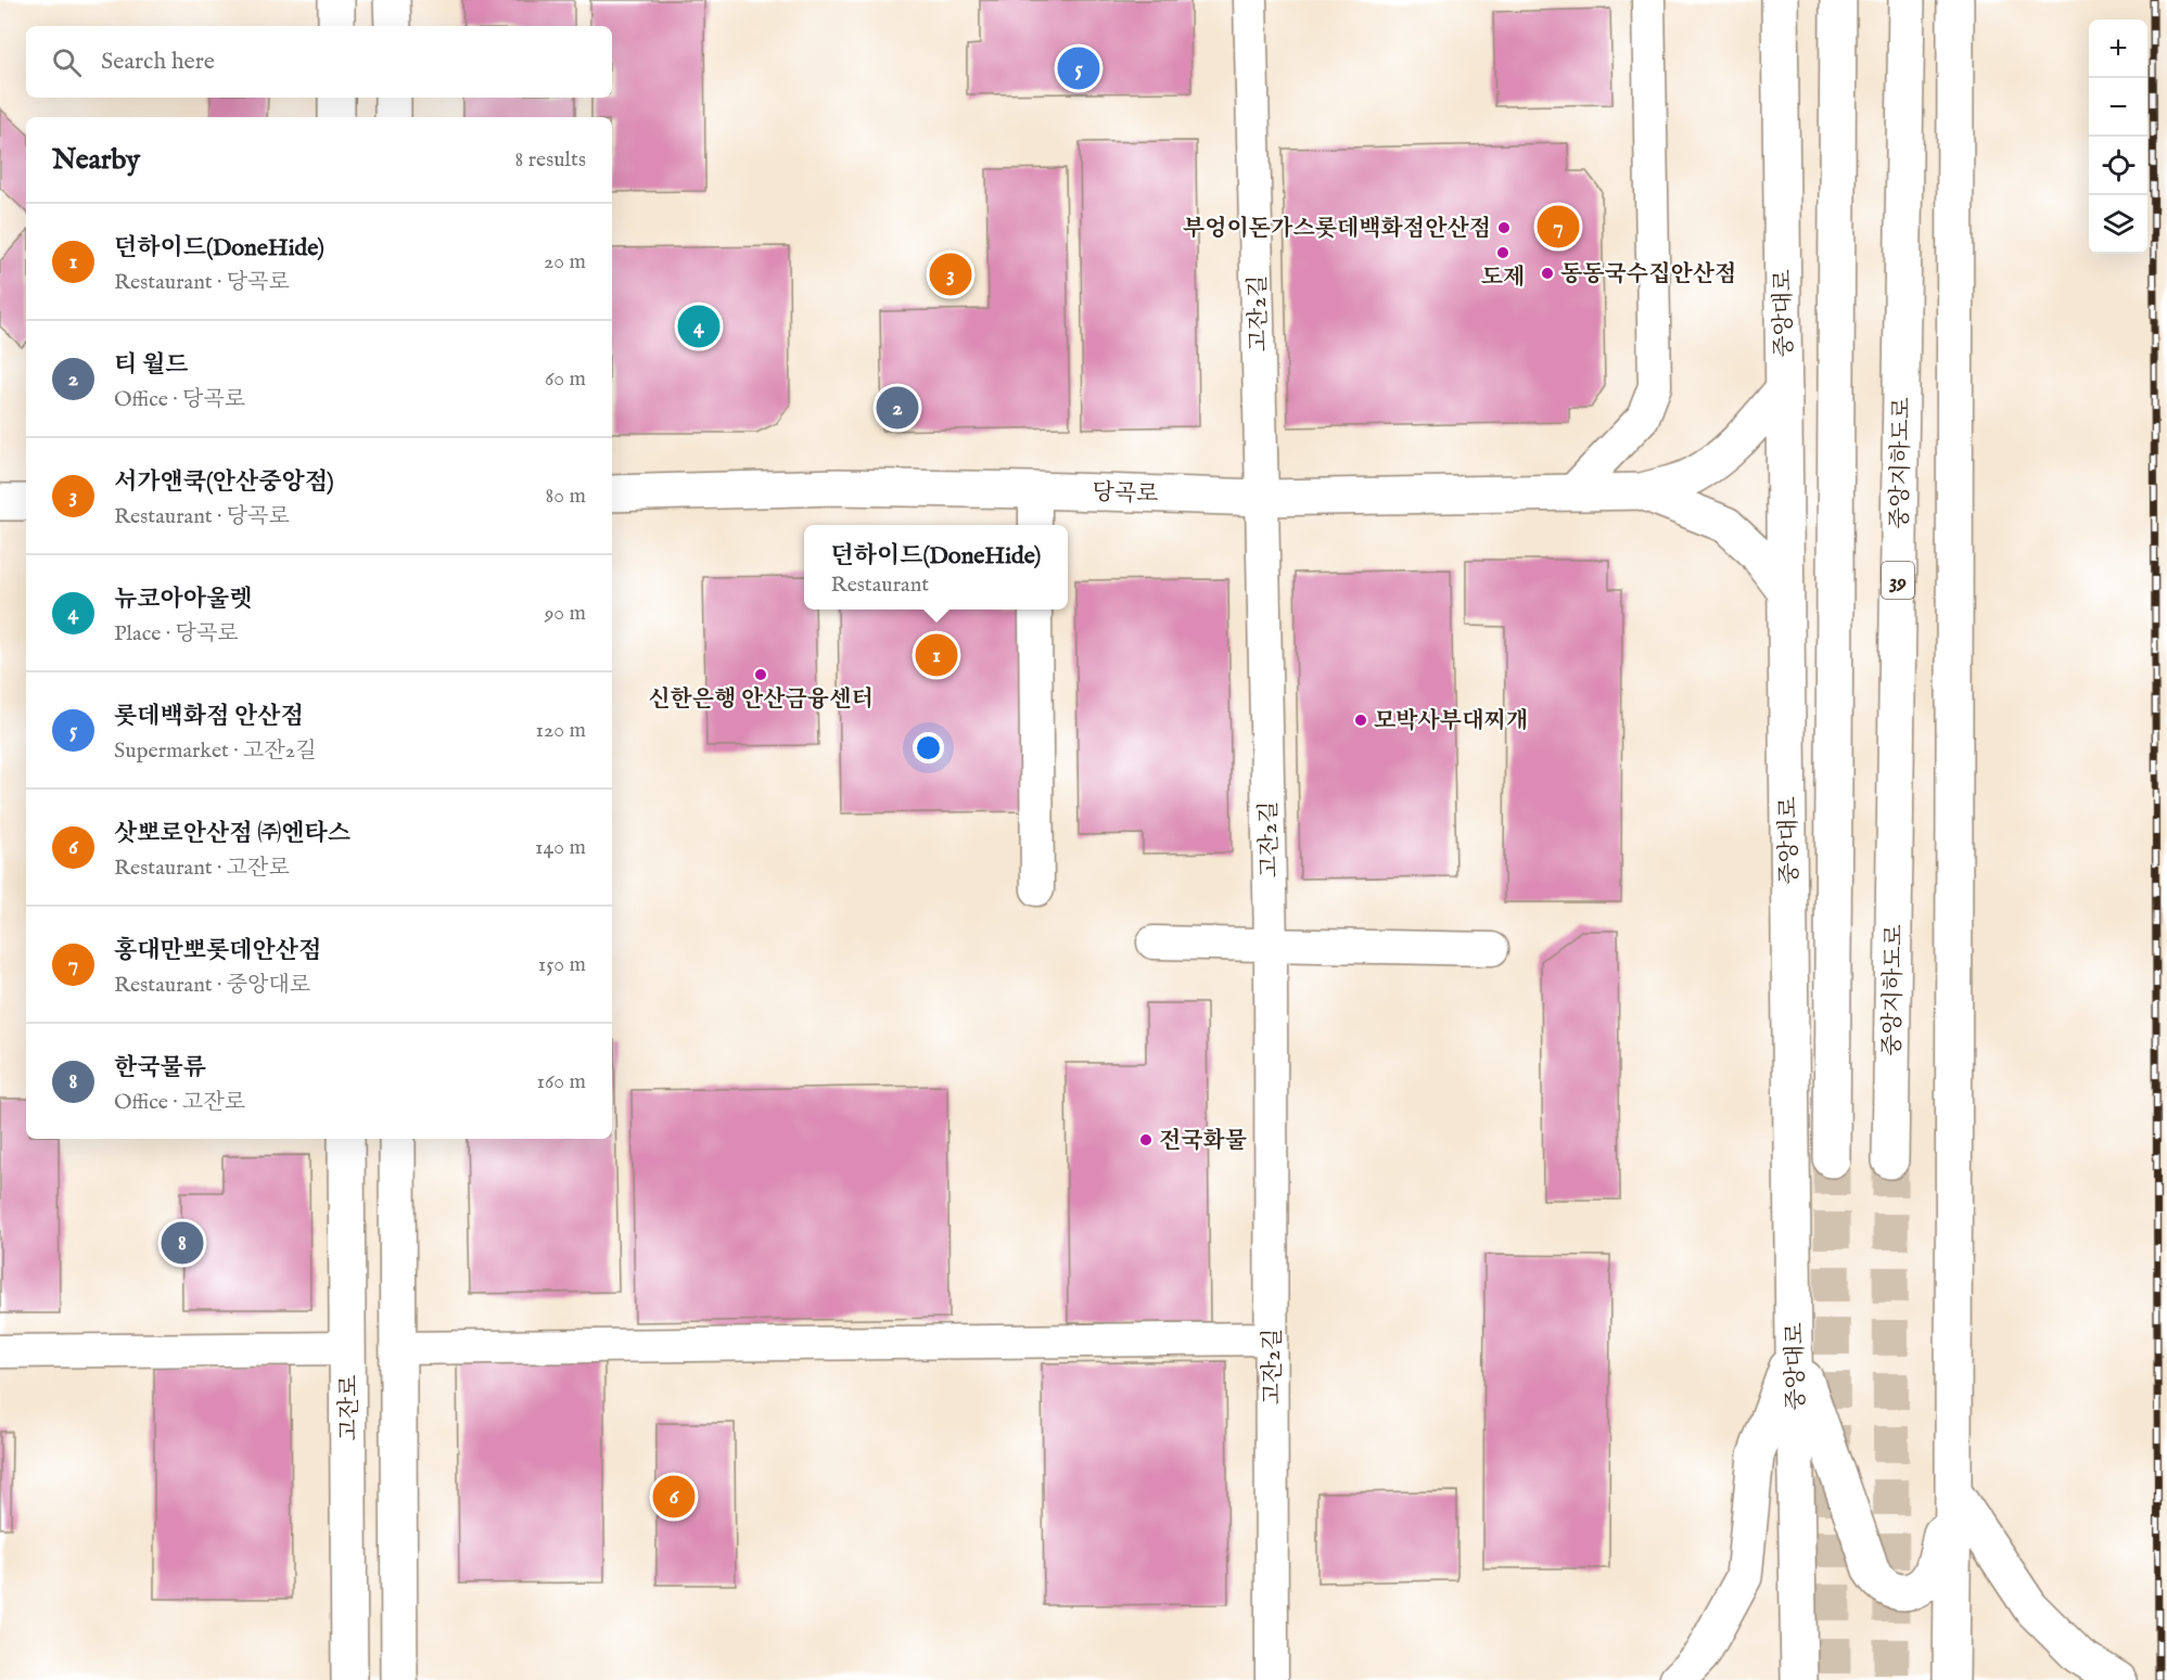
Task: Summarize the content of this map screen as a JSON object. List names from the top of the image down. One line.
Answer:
{"streets":{"main road":["중앙대로","중앙지하도로","당곡로","39","고잔로"],"street":["고잔2길"]},"crossings":[["고잔2길","당곡로"]],"places":["부엉이돈가스롯데백화점안산점","도제","동동국수집안산점","신한은행 안산금융센터","모박사부대찌개","전국화물"],"page":{"map_buttons":["+","−"],"search":"Search here","pins":["5","7","3","4","2","1","8","6"],"heading":["Nearby","8 results"],"list":[{"mark":"1","name":"던하이드(DoneHide)","note":"Restaurant · 당곡로","value":"20 m"},{"mark":"2","name":"티 월드","note":"Office · 당곡로","value":"60 m"},{"mark":"3","name":"서가앤쿡(안산중앙점)","note":"Restaurant · 당곡로","value":"80 m"},{"mark":"4","name":"뉴코아아울렛","note":"Place · 당곡로","value":"90 m"},{"mark":"5","name":"롯데백화점 안산점","note":"Supermarket · 고잔2길","value":"120 m"},{"mark":"6","name":"삿뽀로안산점 ㈜엔타스","note":"Restaurant · 고잔로","value":"140 m"},{"mark":"7","name":"홍대만뽀롯데안산점","note":"Restaurant · 중앙대로","value":"150 m"},{"mark":"8","name":"한국물류","note":"Office · 고잔로","value":"160 m"}],"popup":["던하이드(DoneHide)","Restaurant"]}}
